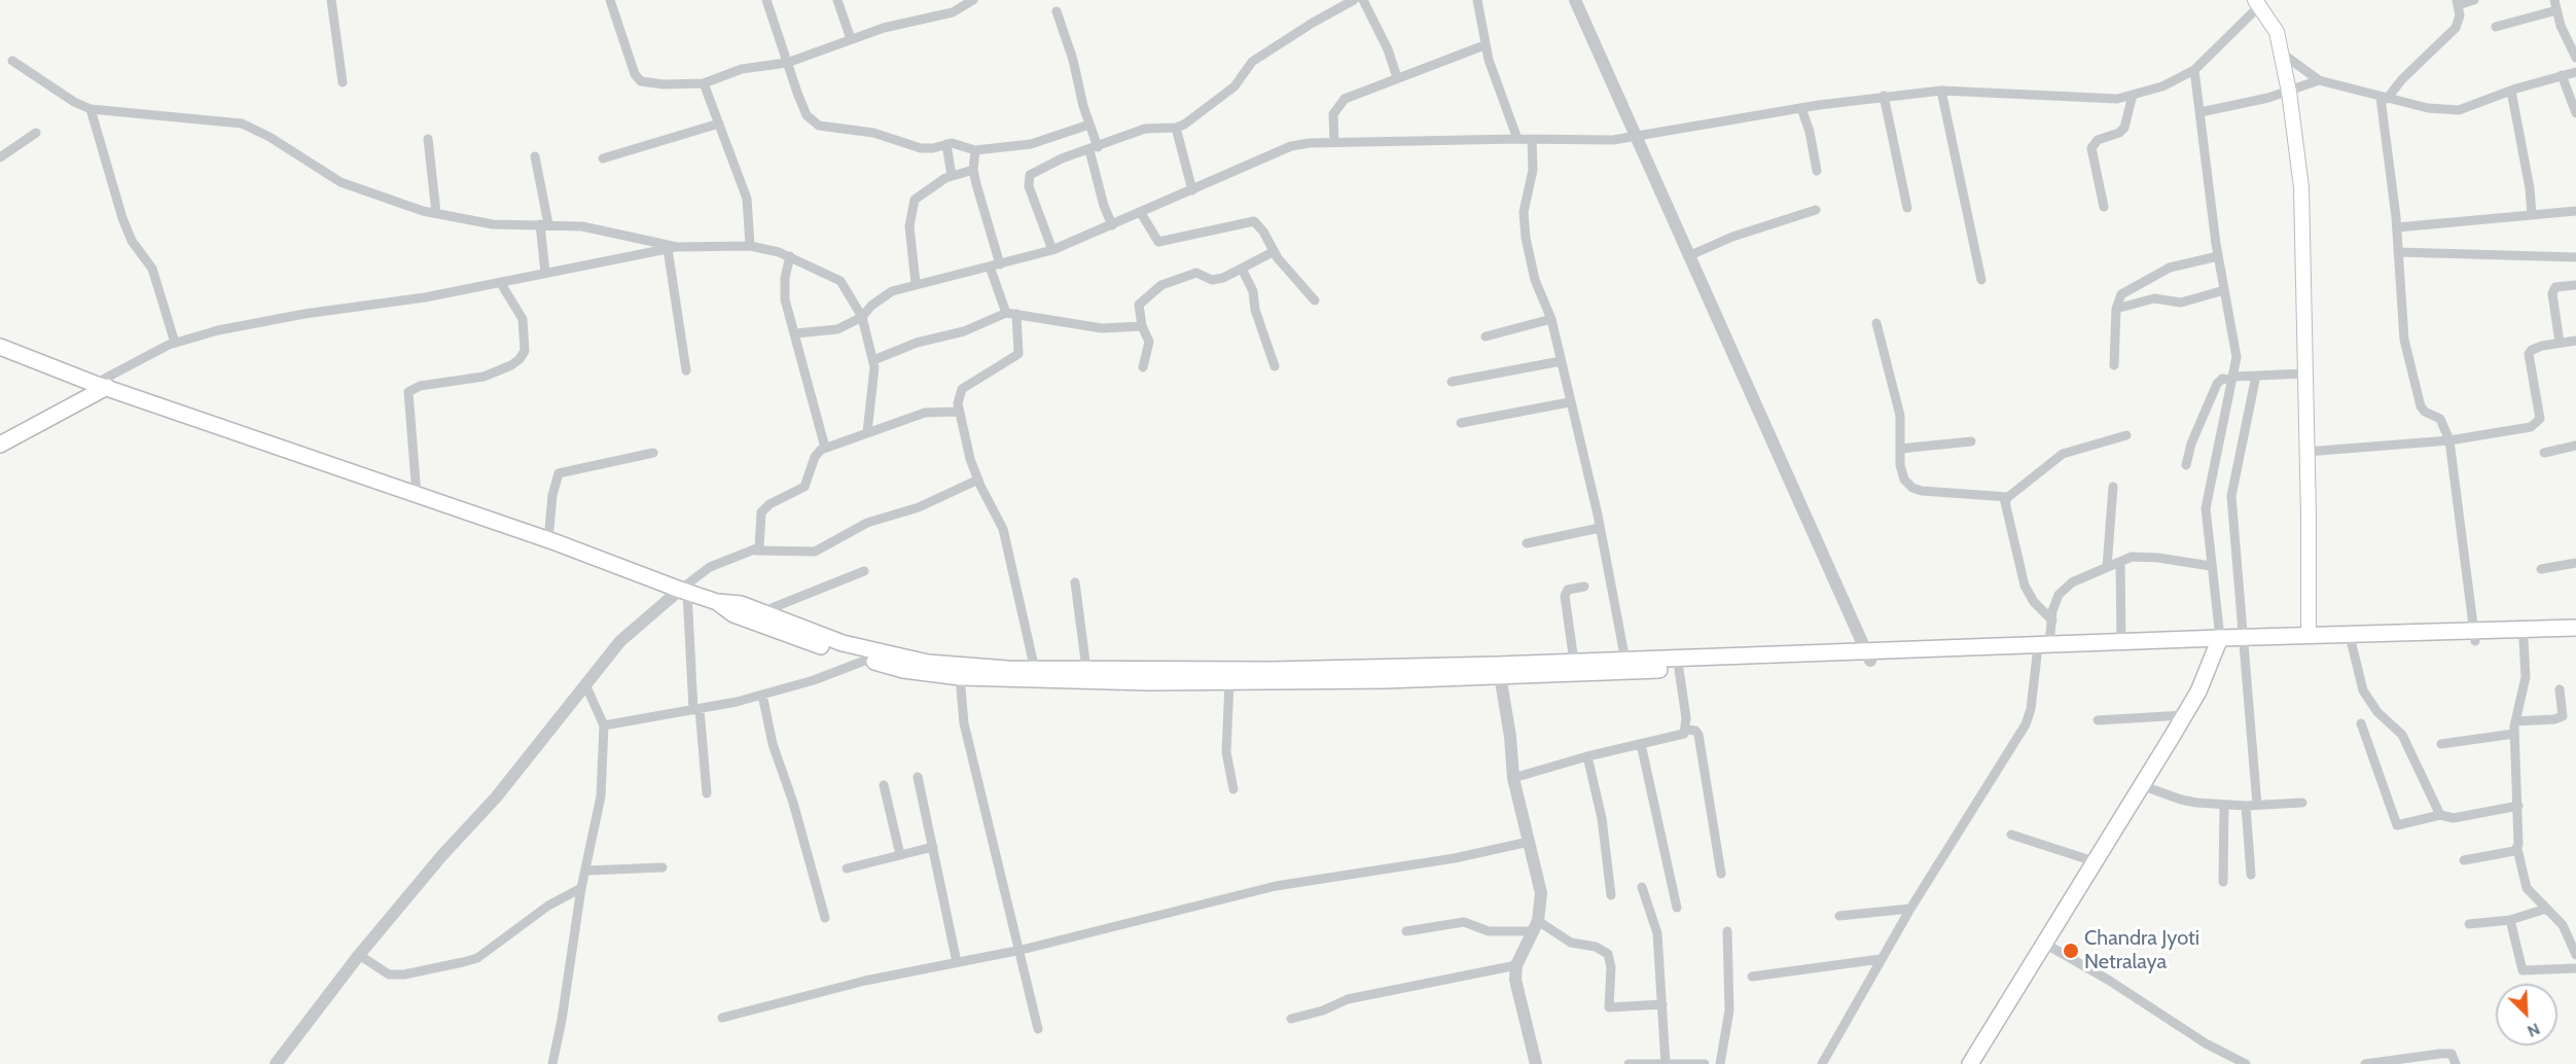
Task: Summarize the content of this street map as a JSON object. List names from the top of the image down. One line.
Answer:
{"places":["Chandra Jyoti Netralaya"],"north":"bottom right"}
